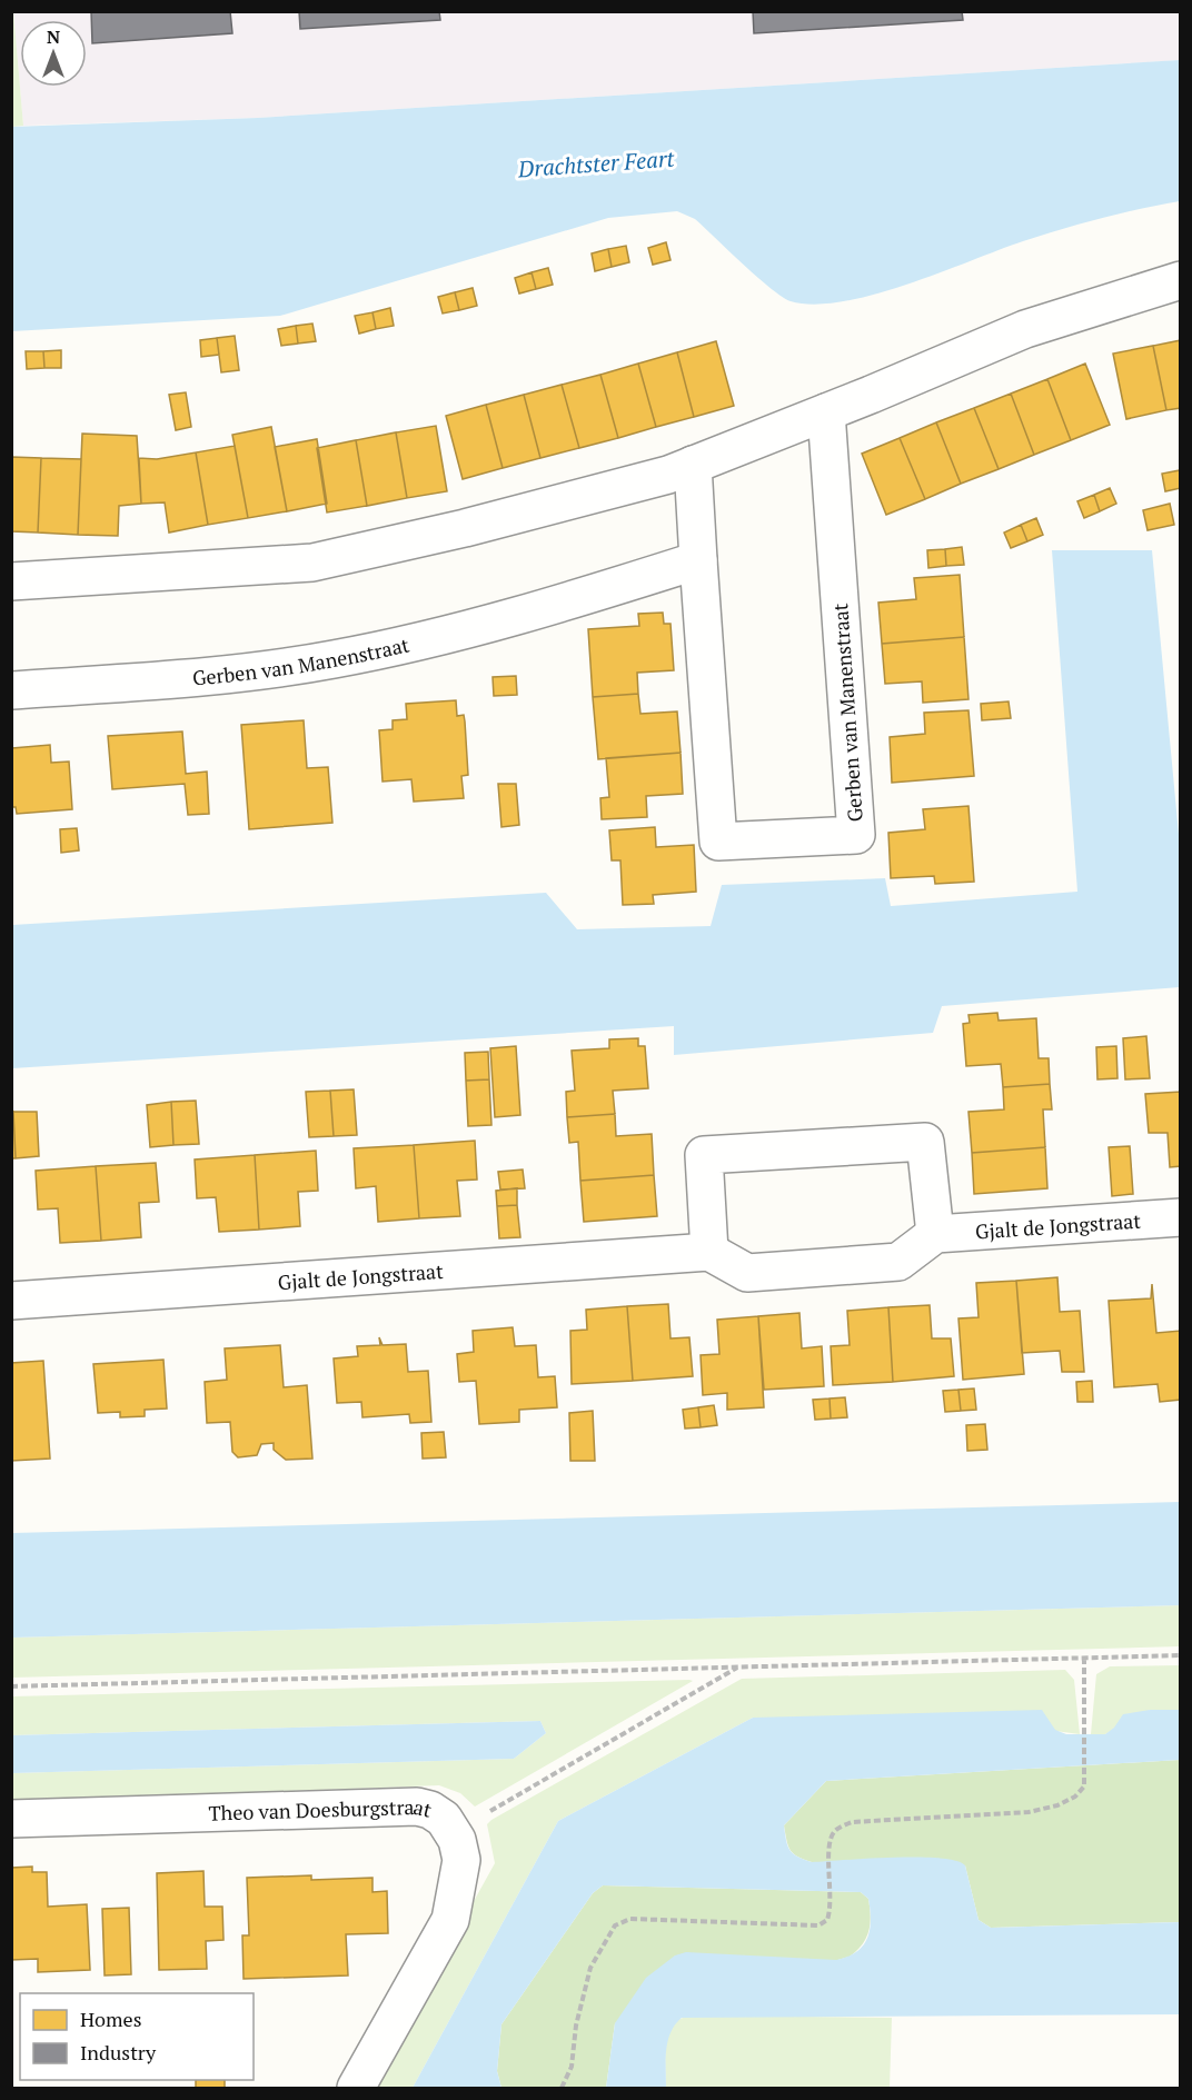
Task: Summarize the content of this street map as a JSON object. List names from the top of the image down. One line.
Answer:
{"streets":{"street":["Gerben van Manenstraat","Gjalt de Jongstraat","Theo van Doesburgstraat"]},"water":["Drachtster Feart"],"legend":["Homes","Industry"],"north":"top"}
